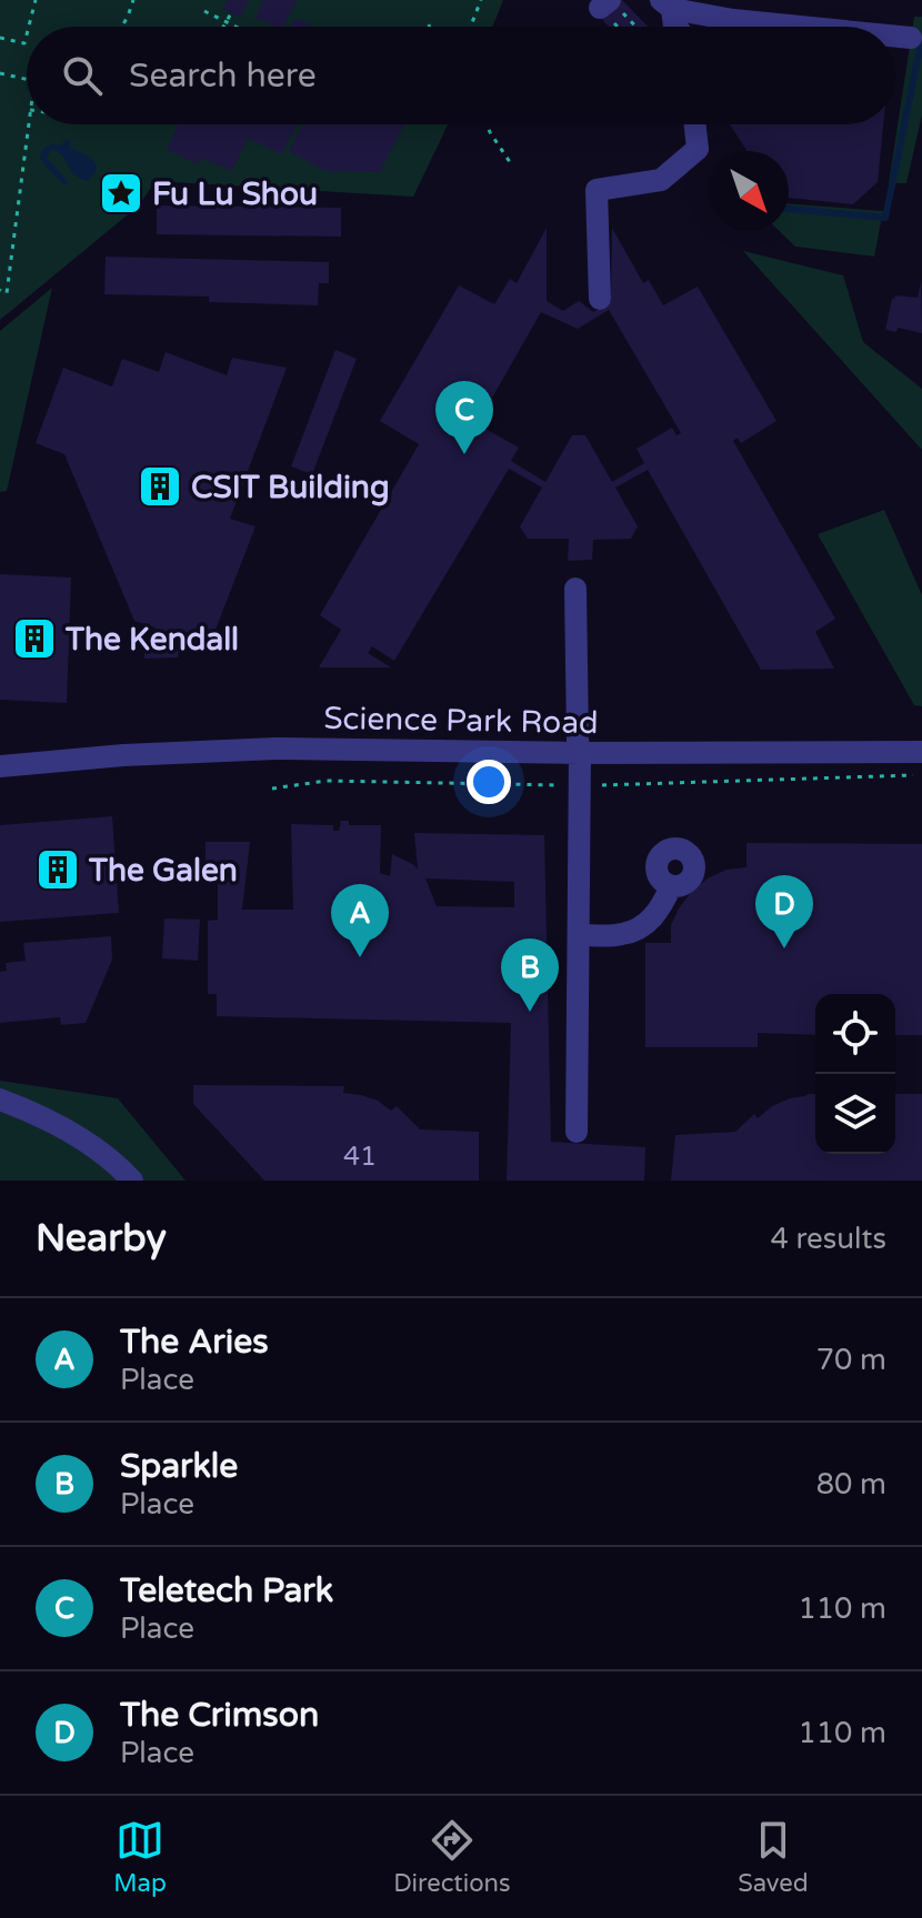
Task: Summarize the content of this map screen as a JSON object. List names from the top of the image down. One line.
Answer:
{"streets":{"street":["Science Park Road"]},"places":{"place":["Fu Lu Shou"],"building":["CSIT Building","The Kendall","The Galen"]},"house_numbers":["41"],"north":"bottom right","page":{"search":"Search here","pins":["C","D","A","B"],"heading":["Nearby","4 results"],"list":[{"mark":"A","name":"The Aries","note":"Place","value":"70 m"},{"mark":"B","name":"Sparkle","note":"Place","value":"80 m"},{"mark":"C","name":"Teletech Park","note":"Place","value":"110 m"},{"mark":"D","name":"The Crimson","note":"Place","value":"110 m"}],"nav":["Map","Directions","Saved"]}}
